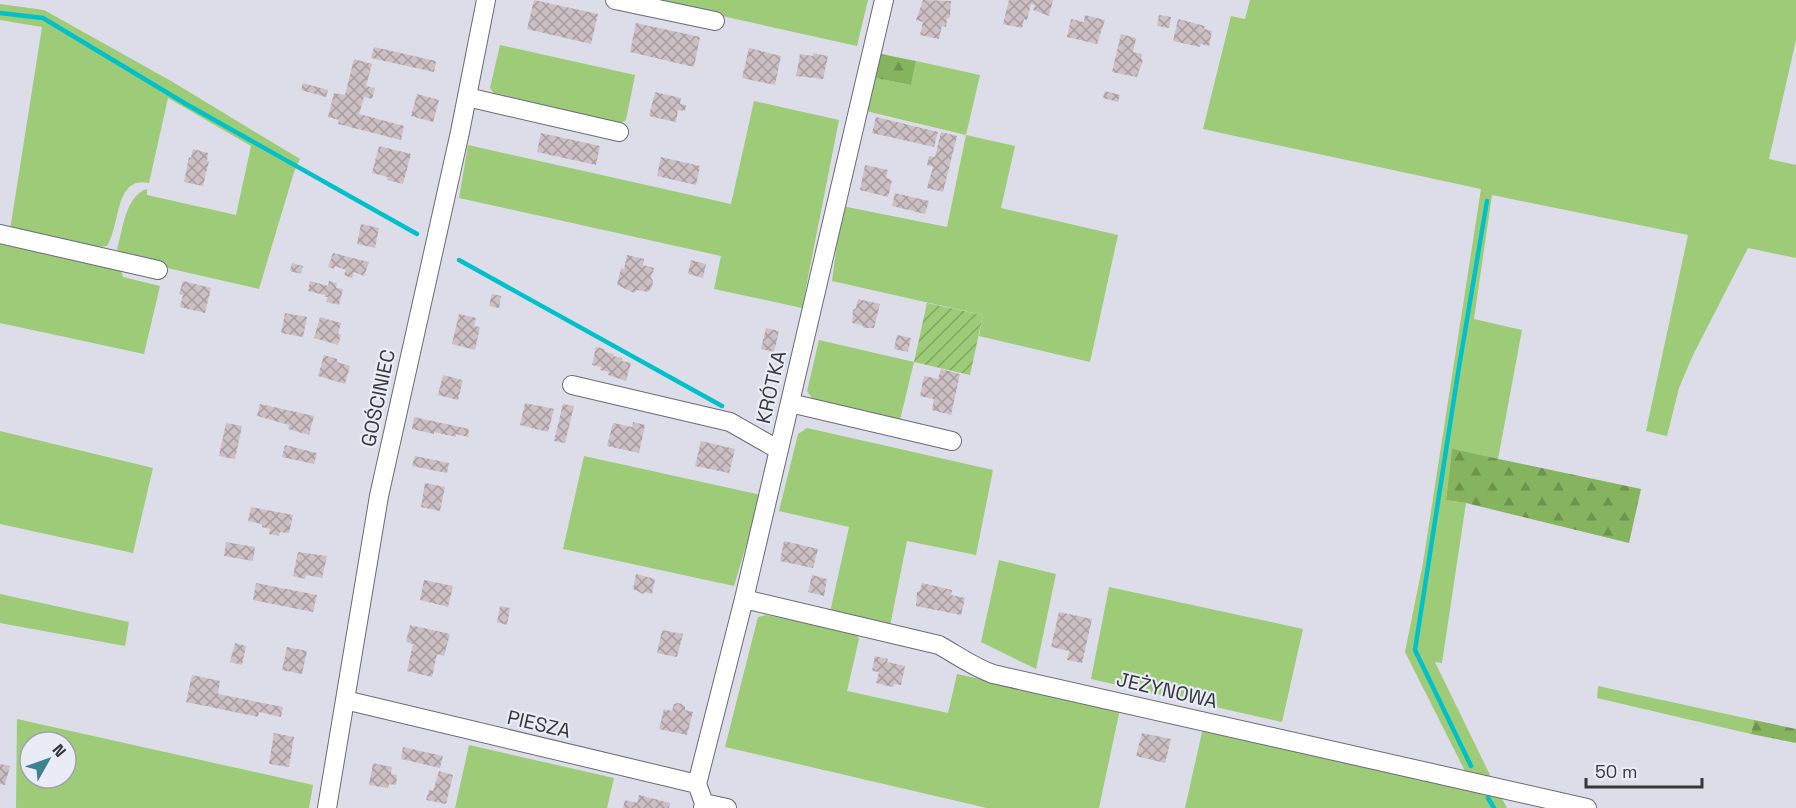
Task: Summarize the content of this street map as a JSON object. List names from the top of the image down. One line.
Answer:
{"streets":{"street":["KRÓTKA","GOŚCINIEC","JEŻYNOWA","PIESZA"]},"crossings":[["KRÓTKA","JEŻYNOWA"],["KRÓTKA","PIESZA"],["GOŚCINIEC","PIESZA"]],"scale_bar":"50 m","north":"top right"}
